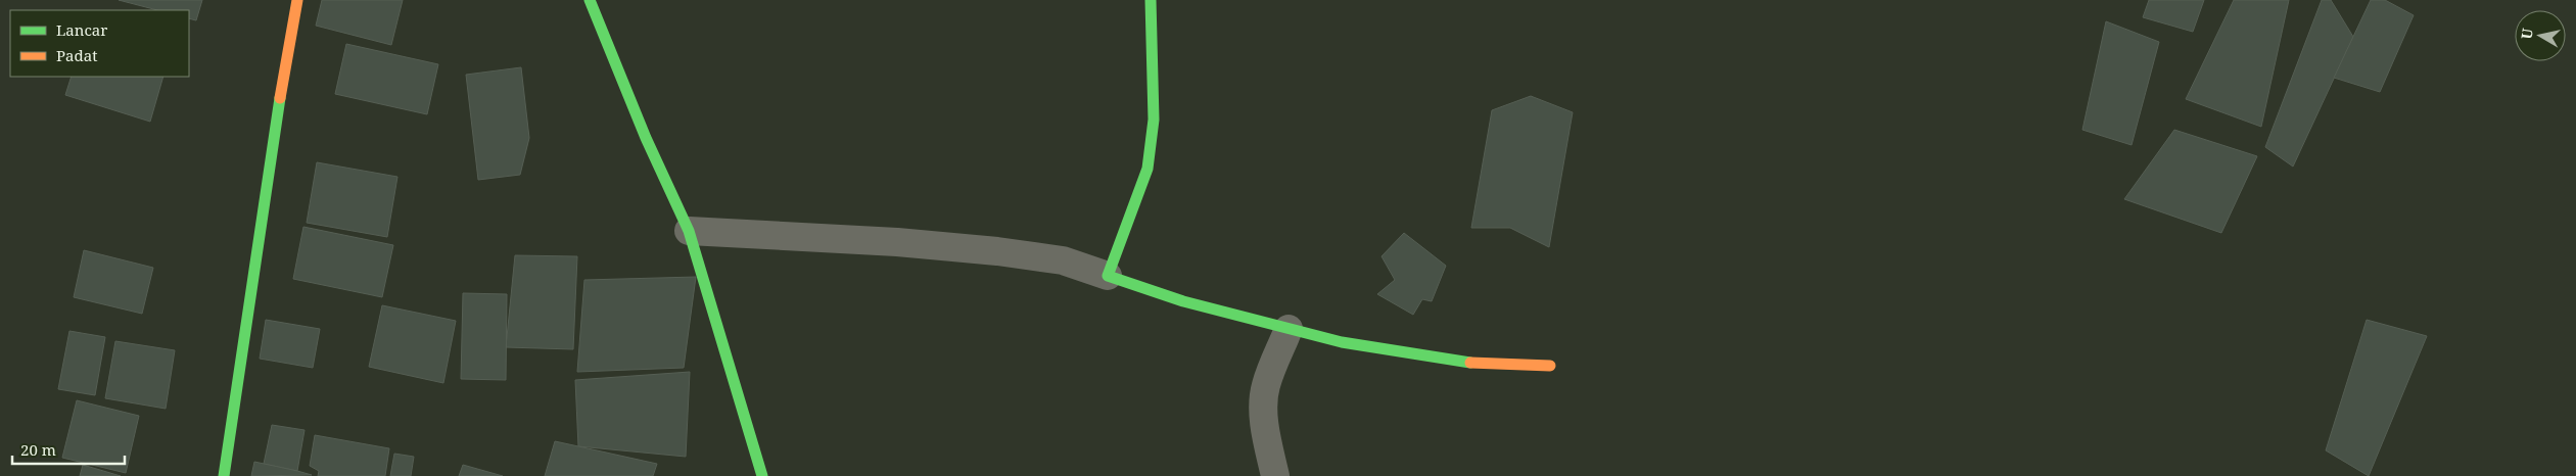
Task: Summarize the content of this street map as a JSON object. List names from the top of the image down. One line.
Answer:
{"legend":["Lancar","Padat"],"scale_bar":"20 m","north":"left"}
